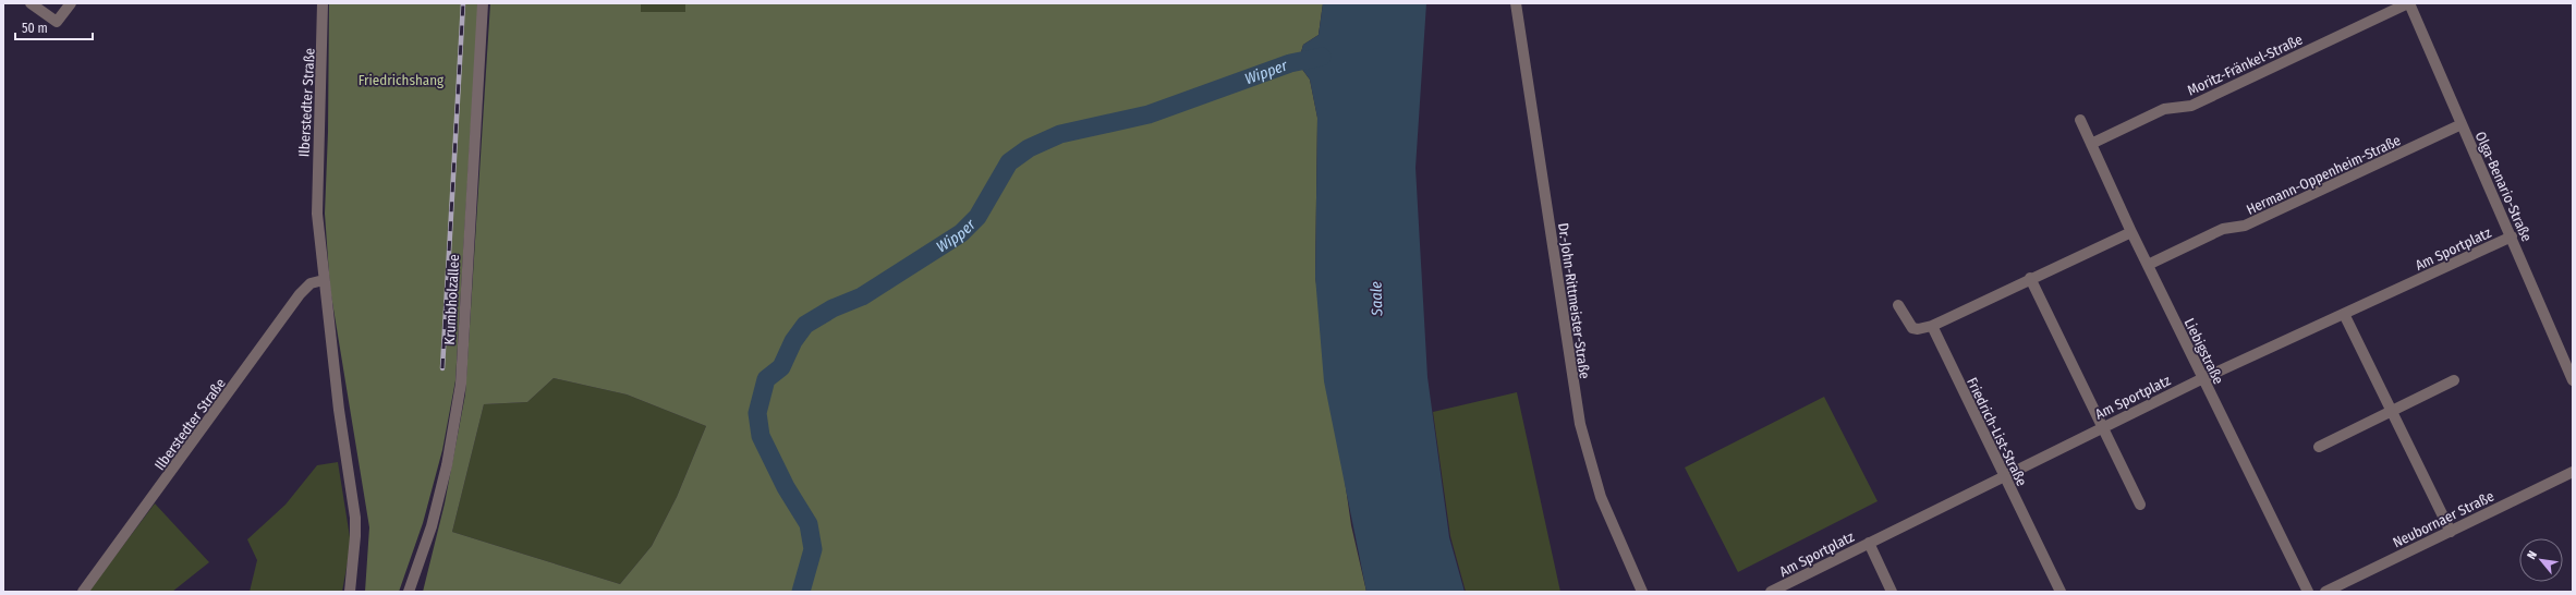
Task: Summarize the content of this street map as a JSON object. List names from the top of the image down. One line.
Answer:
{"streets":{"street":["Moritz-Fränkel-Straße","Ilberstedter Straße","Hermann-Oppenheim-Straße","Olga-Benario-Straße","Am Sportplatz","Krumbholzallee","Dr.-John-Rittmeister-Straße","Liebigstraße","Friedrich-List-Straße","Neubornaer Straße"]},"crossings":[["Moritz-Fränkel-Straße","Olga-Benario-Straße"],["Moritz-Fränkel-Straße","Liebigstraße"],["Hermann-Oppenheim-Straße","Olga-Benario-Straße"],["Hermann-Oppenheim-Straße","Liebigstraße"],["Olga-Benario-Straße","Am Sportplatz"],["Am Sportplatz","Liebigstraße"],["Am Sportplatz","Friedrich-List-Straße"]],"water":["Wipper","Saale"],"parks":["Friedrichshang"],"scale_bar":"50 m","north":"top left"}
